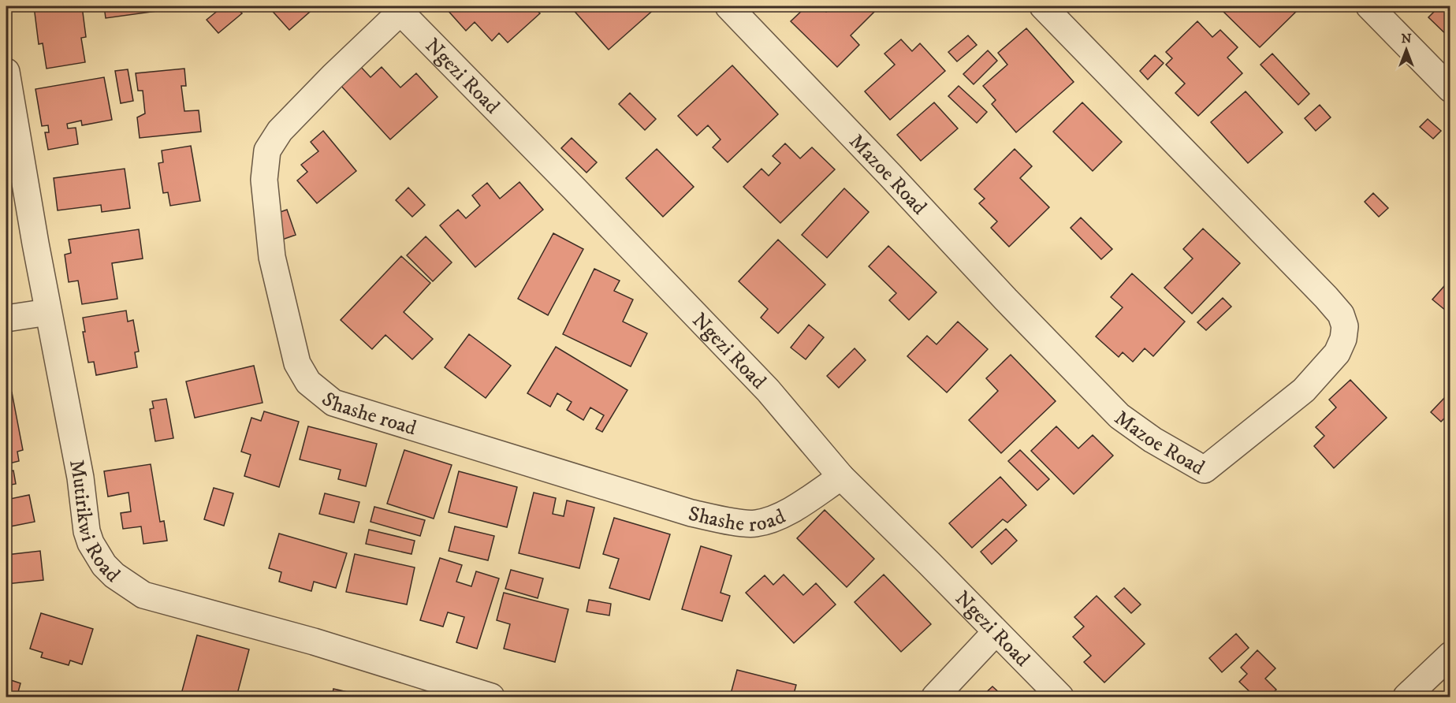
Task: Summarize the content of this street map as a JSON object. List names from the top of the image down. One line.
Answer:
{"streets":{"street":["Ngezi Road","Mazoe Road","Shashe road","Mutirikwi Road"]},"crossings":[["Ngezi Road","Shashe road"]],"north":"top"}
